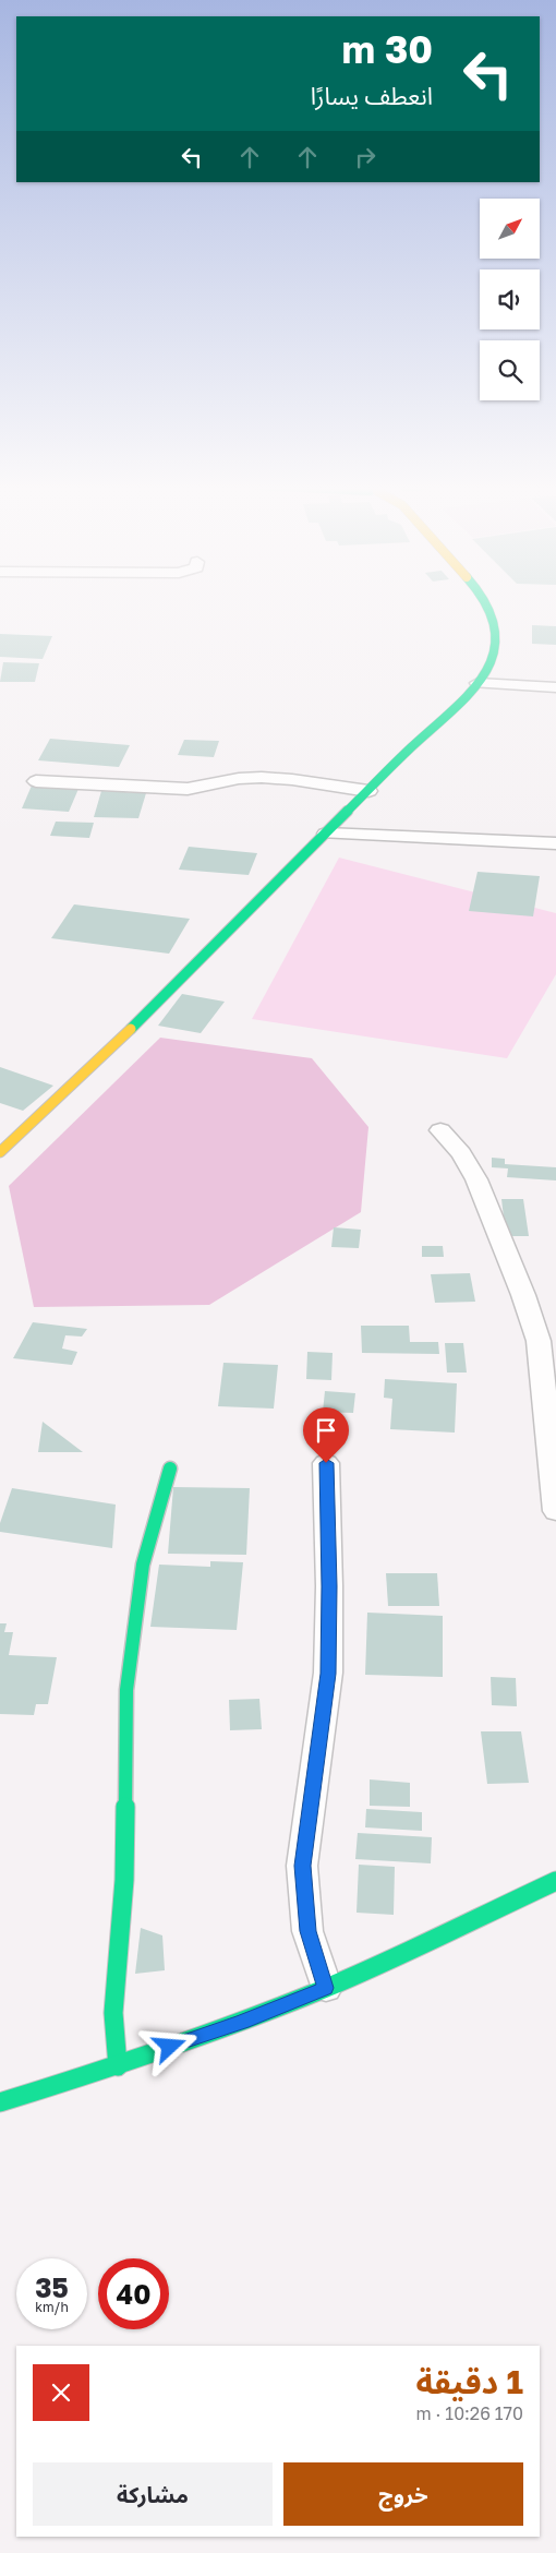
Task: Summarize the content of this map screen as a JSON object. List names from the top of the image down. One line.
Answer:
{"north":"top right","page":{"turn":["30 m","انعطف يسارًا"],"speed":"35 km/h","limit":"40","heading":["1 دقيقة","170 m · 10:26"],"buttons":["خروج","مشاركة"]}}
